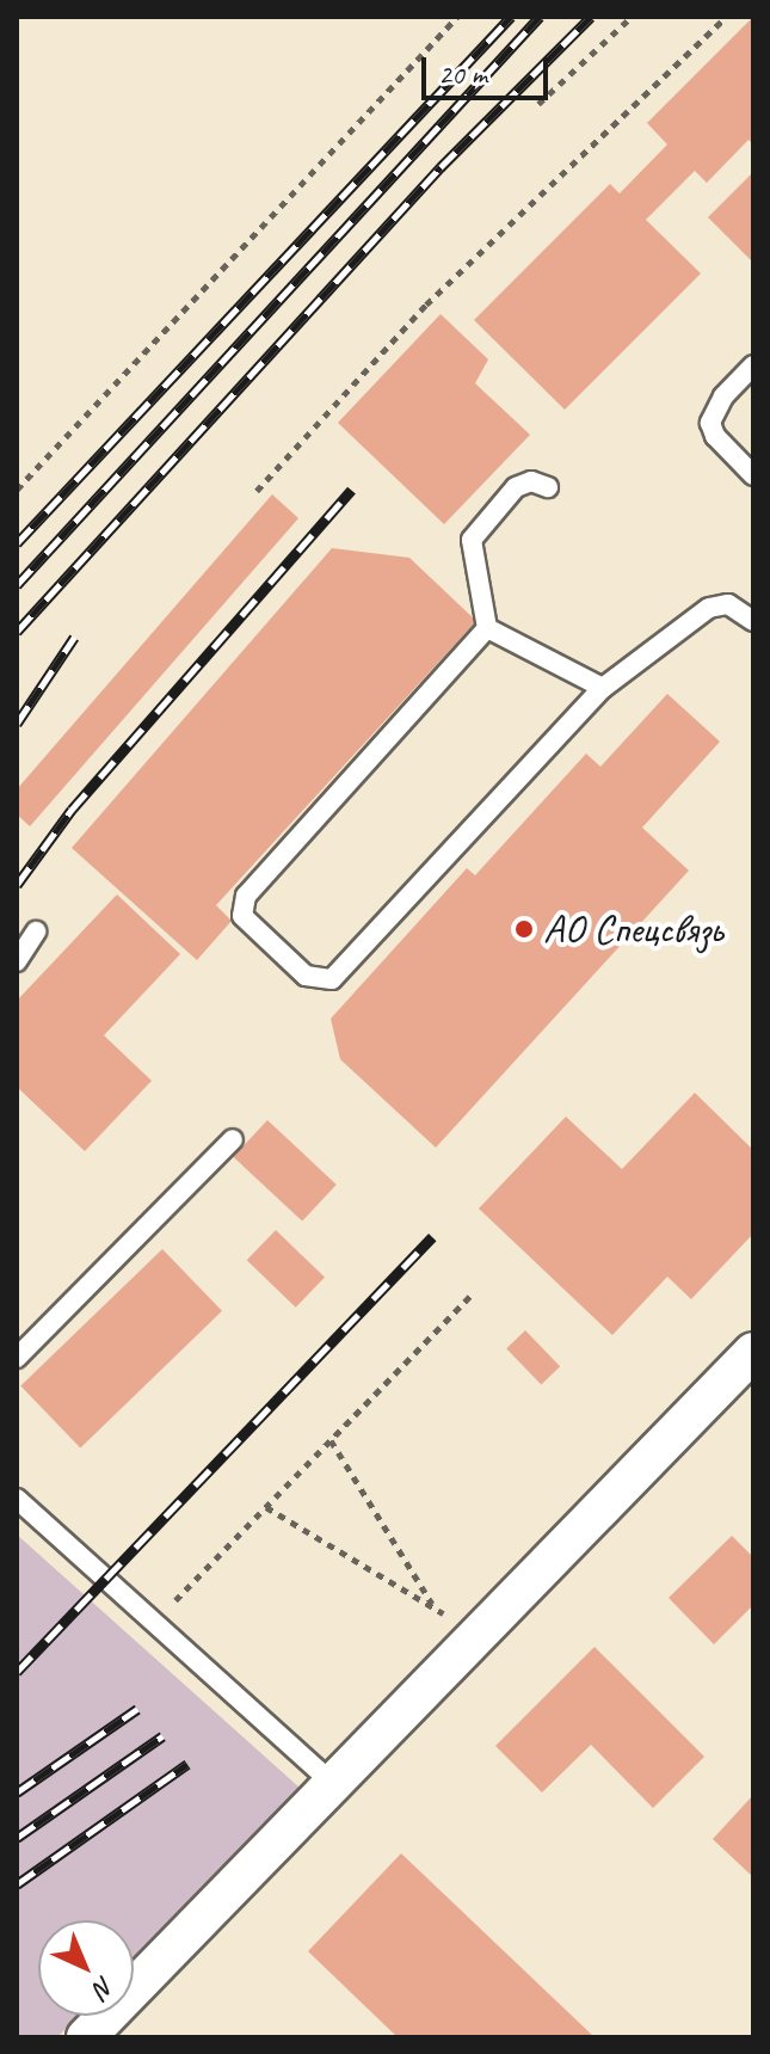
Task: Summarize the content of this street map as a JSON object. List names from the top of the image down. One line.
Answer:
{"places":["АО Спецсвязь"],"scale_bar":"20 m","north":"bottom right"}
